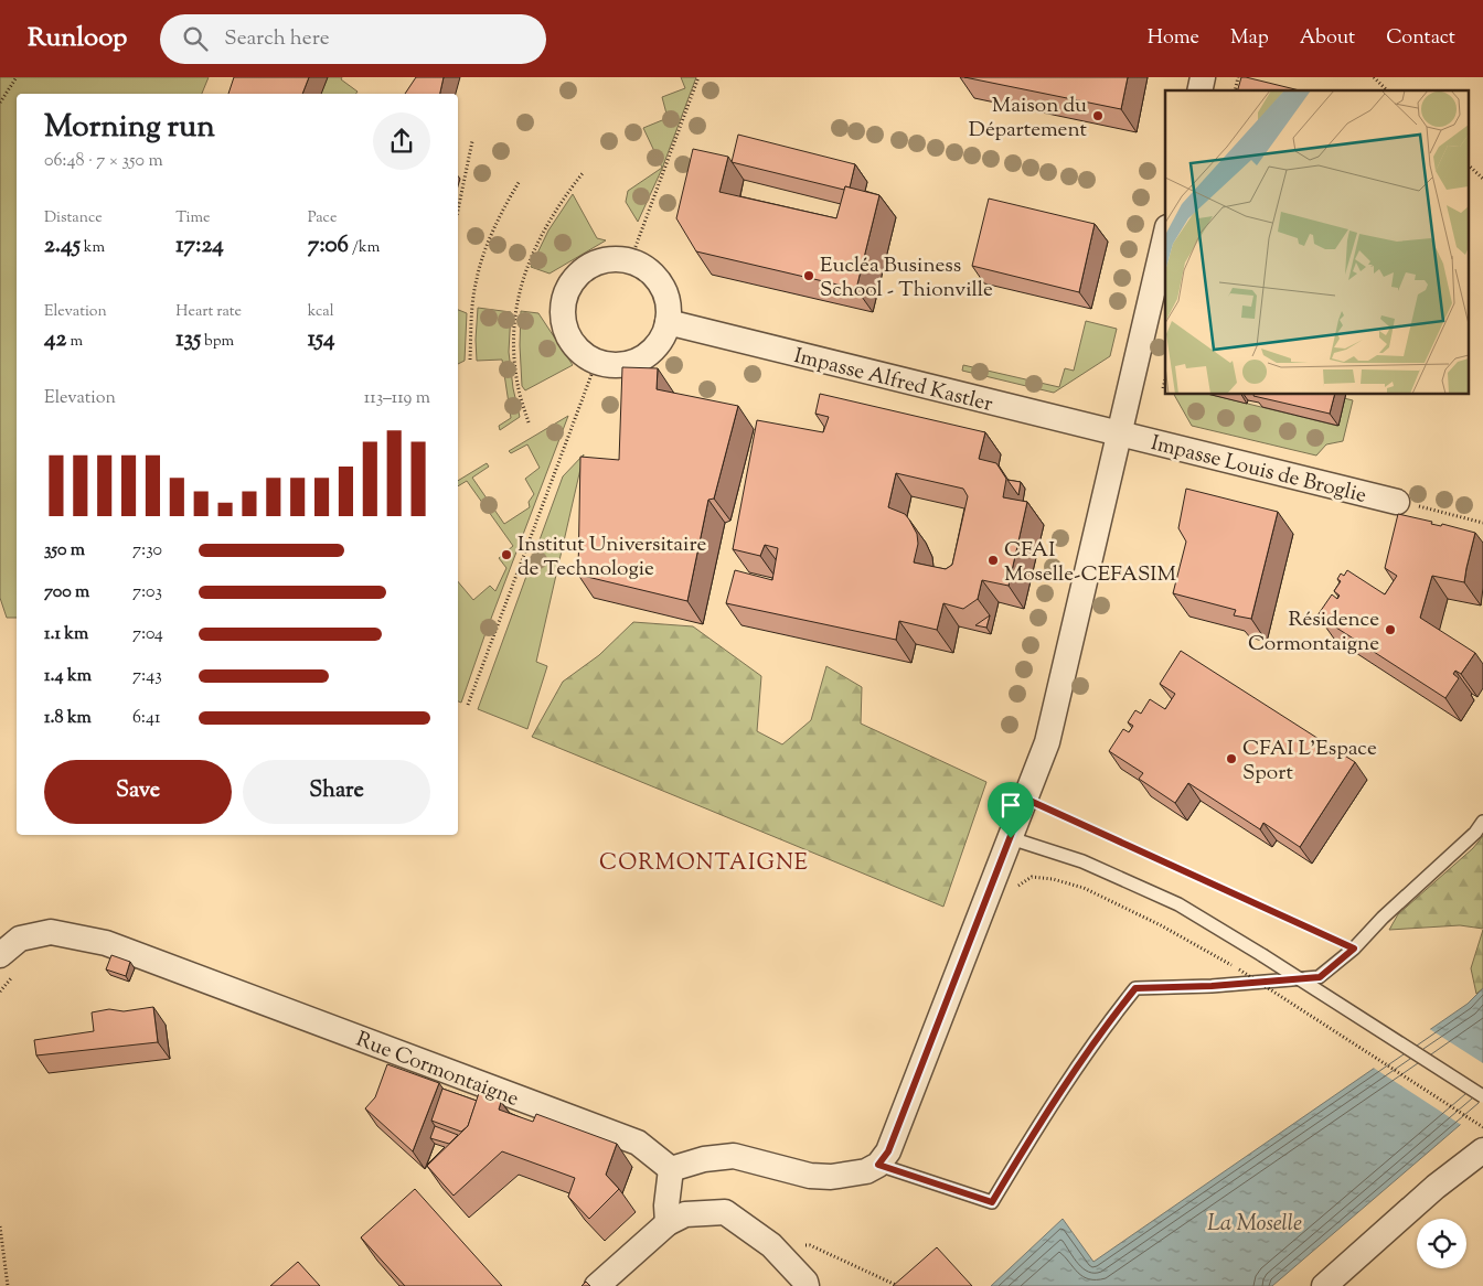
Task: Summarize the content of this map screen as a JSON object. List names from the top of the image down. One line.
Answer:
{"streets":{"street":["Impasse Alfred Kastler","Impasse Louis de Broglie","Rue Cormontaigne"]},"crossings":[["Impasse Alfred Kastler","Impasse Louis de Broglie"]],"districts":["CORMONTAIGNE"],"water":["La Moselle"],"places":["Maison du Département","Eucléa Business School - Thionville","Institut Universitaire de Technologie","CFAI Moselle-CEFASIM","Résidence Cormontaigne","CFAI L'Espace Sport"],"page":{"header":"Runloop","search":"Search here","nav":["Home","Map","About","Contact"],"heading":["Morning run","06:48 · 7 × 350 m"],"stats":[["Distance","2.45 km"],["Time","17:24"],["Pace","7:06 /km"],["Elevation","42 m"],["Heart rate","135 bpm"],["kcal","154"]],"chart":["Elevation","113–119 m"],"list":[{"name":"350 m","note":"7:30"},{"name":"700 m","note":"7:03"},{"name":"1.1 km","note":"7:04"},{"name":"1.4 km","note":"7:43"},{"name":"1.8 km","note":"6:41"}],"buttons":["Save","Share"]}}
